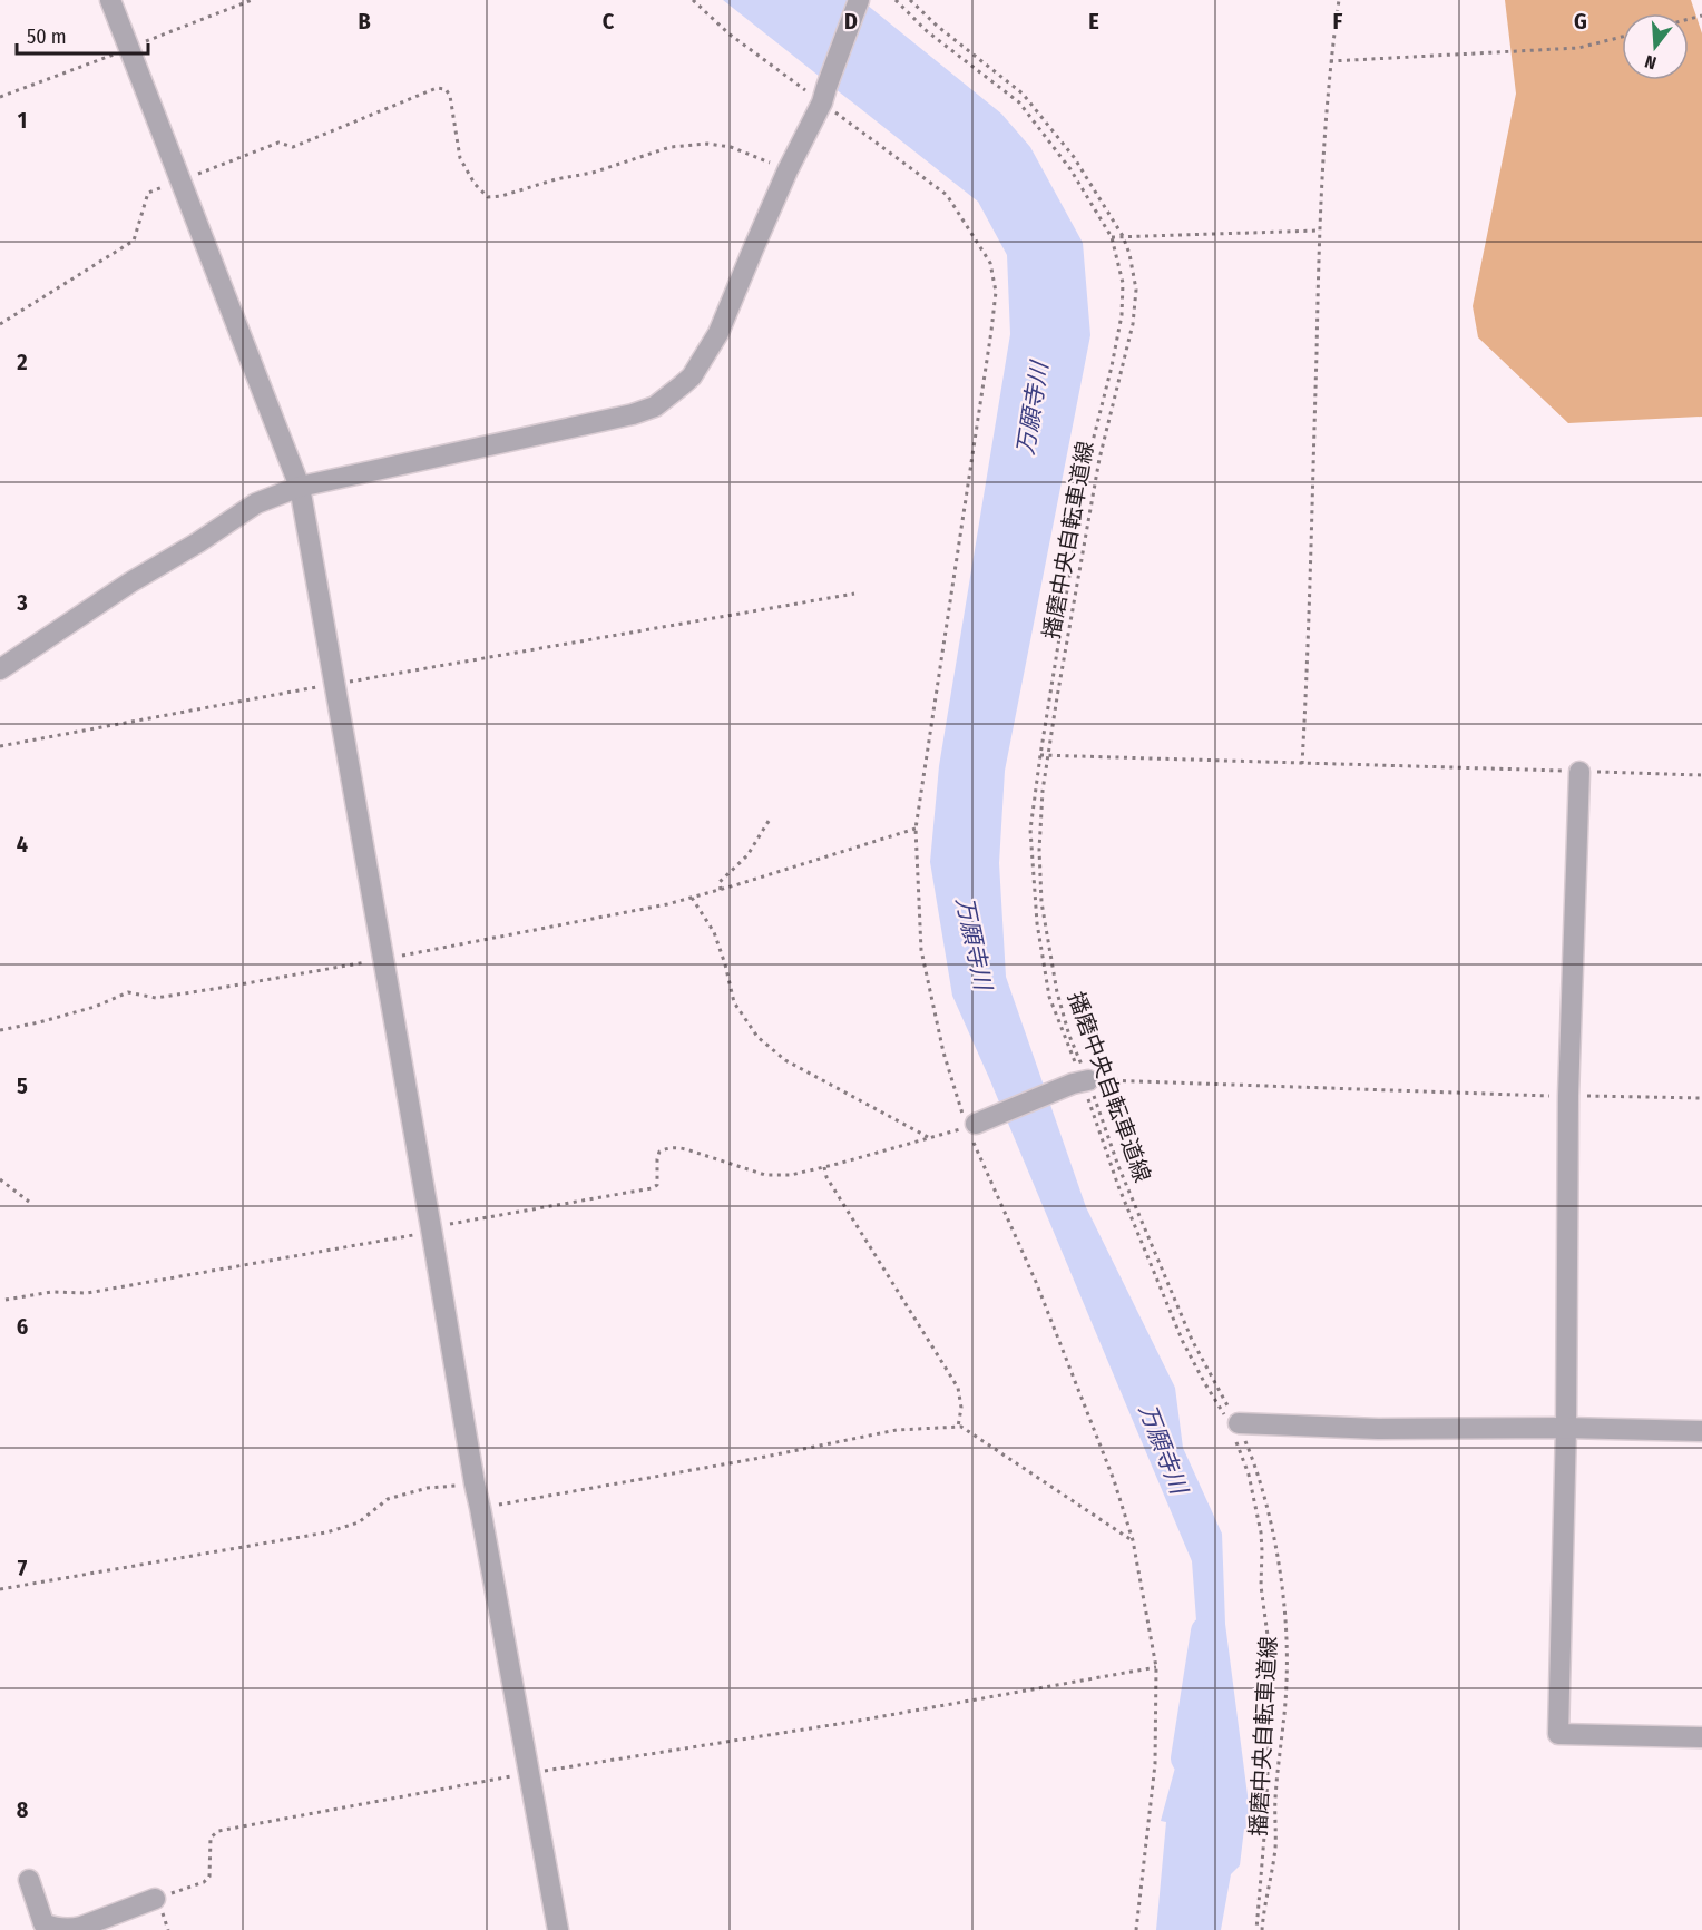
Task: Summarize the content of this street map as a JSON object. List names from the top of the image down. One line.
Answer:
{"streets":{"path":["播磨中央自転車道線"]},"water":["万願寺川"],"scale_bar":"50 m","north":"bottom","grid":{"columns":["B","C","D","E","F","G"],"rows":["1","2","3","4","5","6","7","8"]}}
